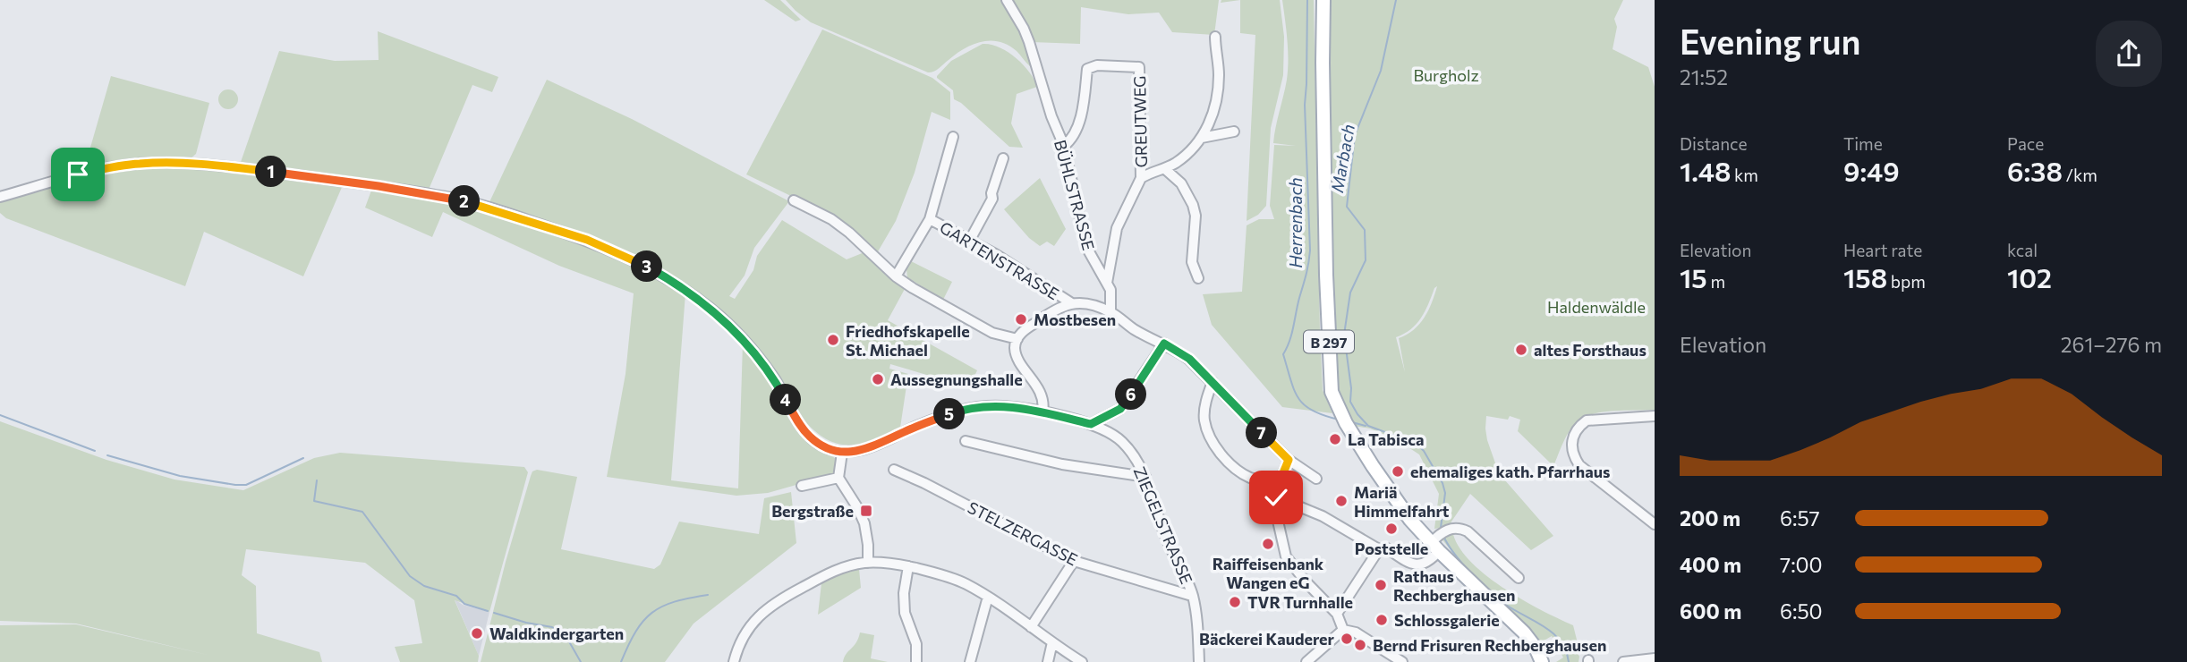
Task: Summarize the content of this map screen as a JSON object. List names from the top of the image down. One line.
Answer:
{"streets":{"main road":["B 297"],"street":["GREUTWEG","BÜHLSTRASSE","GARTENSTRASSE","ZIEGELSTRASSE","STELZERGASSE"]},"crossings":[["GREUTWEG","BÜHLSTRASSE"],["BÜHLSTRASSE","GARTENSTRASSE"],["BÜHLSTRASSE","ZIEGELSTRASSE"],["GARTENSTRASSE","ZIEGELSTRASSE"],["ZIEGELSTRASSE","STELZERGASSE"]],"water":["Marbach","Herrenbach"],"parks":["Burgholz","Haldenwäldle"],"places":{"other":["Mostbesen","Friedhofskapelle St. Michael","altes Forsthaus","Aussegnungshalle","La Tabisca","ehemaliges kath. Pfarrhaus","Mariä Himmelfahrt","Poststelle","Raiffeisenbank Wangen eG","Rathaus Rechberghausen","TVR Turnhalle","Schlossgalerie","Waldkindergarten","Bäckerei Kauderer","Bernd Frisuren Rechberghausen"],"transit":["Bergstraße"]},"page":{"heading":["Evening run","21:52"],"stats":[["Distance","1.48 km"],["Time","9:49"],["Pace","6:38 /km"],["Elevation","15 m"],["Heart rate","158 bpm"],["kcal","102"]],"pins":["1","2","3","6","4","5","7"],"chart":["Elevation","261–276 m"],"list":[{"name":"200 m","note":"6:57"},{"name":"400 m","note":"7:00"},{"name":"600 m","note":"6:50"}]}}
